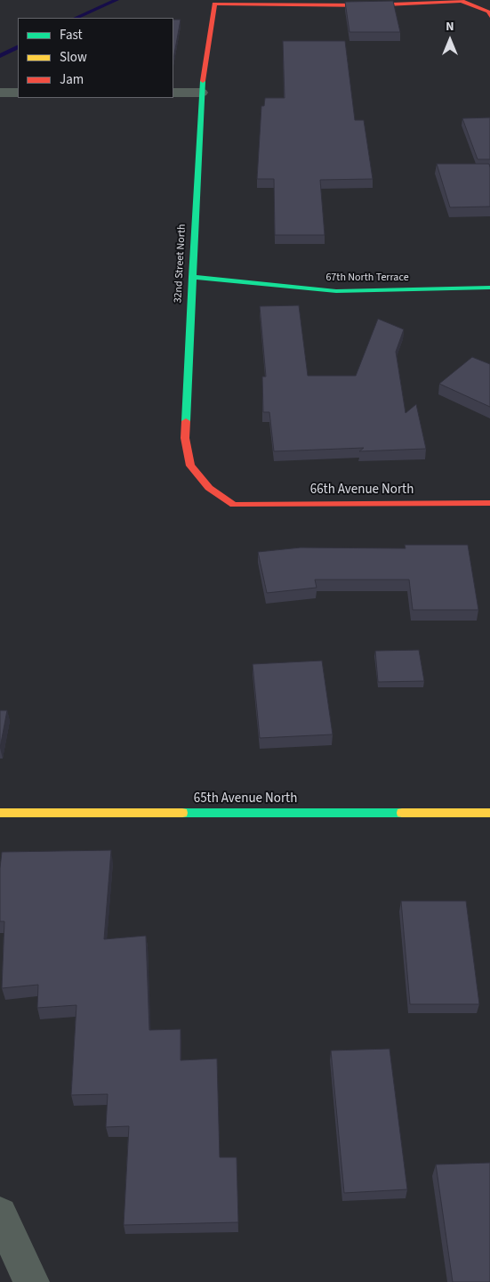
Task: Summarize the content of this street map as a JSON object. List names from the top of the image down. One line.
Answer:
{"streets":{"street":["32nd Street North","67th North Terrace","66th Avenue North","65th Avenue North"]},"crossings":[["32nd Street North","67th North Terrace"],["32nd Street North","66th Avenue North"]],"legend":["Fast","Slow","Jam"],"north":"top"}
